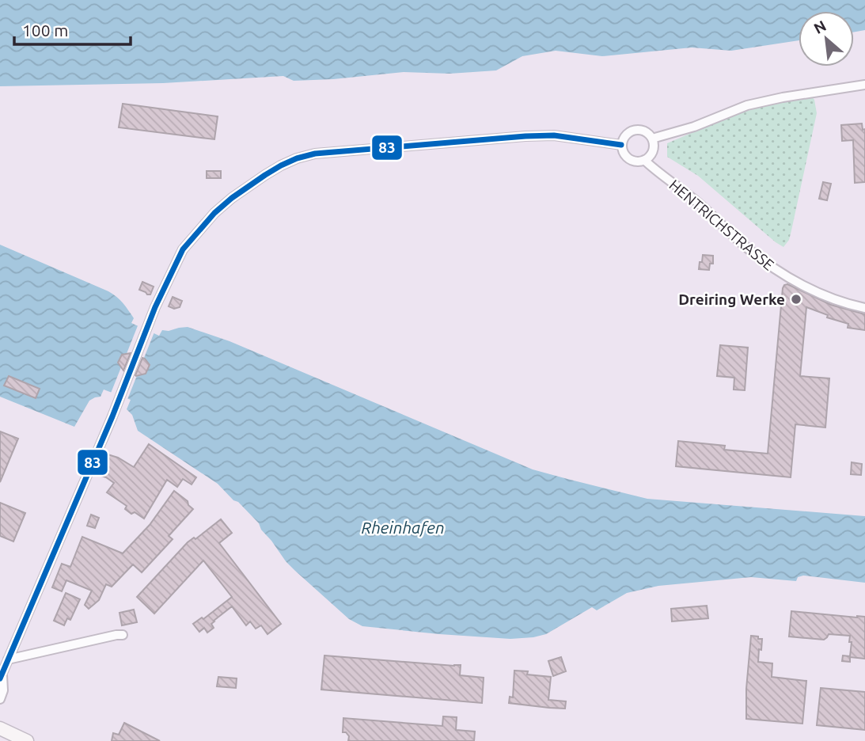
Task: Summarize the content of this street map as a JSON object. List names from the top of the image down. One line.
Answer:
{"streets":{"street":["HENTRICHSTRASSE"]},"water":["Rheinhafen"],"places":["Dreiring Werke"],"lines":["transit line 83"],"scale_bar":"100 m","north":"top left"}
